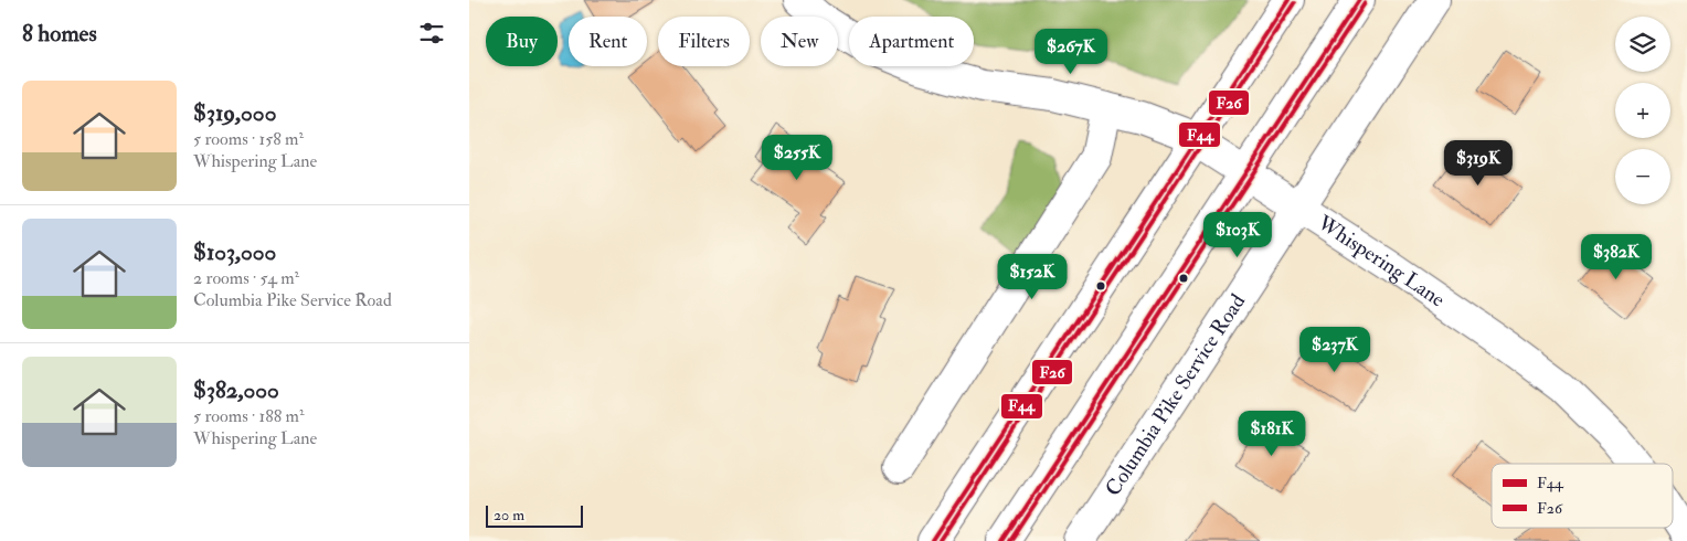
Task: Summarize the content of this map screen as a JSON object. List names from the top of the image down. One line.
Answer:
{"streets":{"street":["Whispering Lane","Columbia Pike Service Road"]},"crossings":[["Whispering Lane","Columbia Pike Service Road"]],"lines":["transit line F44","transit line F26"],"legend":["F44","F26"],"scale_bar":"20 m","page":{"heading":"8 homes","map_buttons":["+","−"],"chip":["Buy","Rent","Filters","New","Apartment"],"price":["$267K","$255K","$319K","$103K","$382K","$152K","$237K","$181K"],"list":[{"name":"$319,000","note":"5 rooms · 158 m² · Whispering Lane"},{"name":"$103,000","note":"2 rooms · 54 m² · Columbia Pike Service Road"},{"name":"$382,000","note":"5 rooms · 188 m² · Whispering Lane"}],"scale":"20 m"}}
